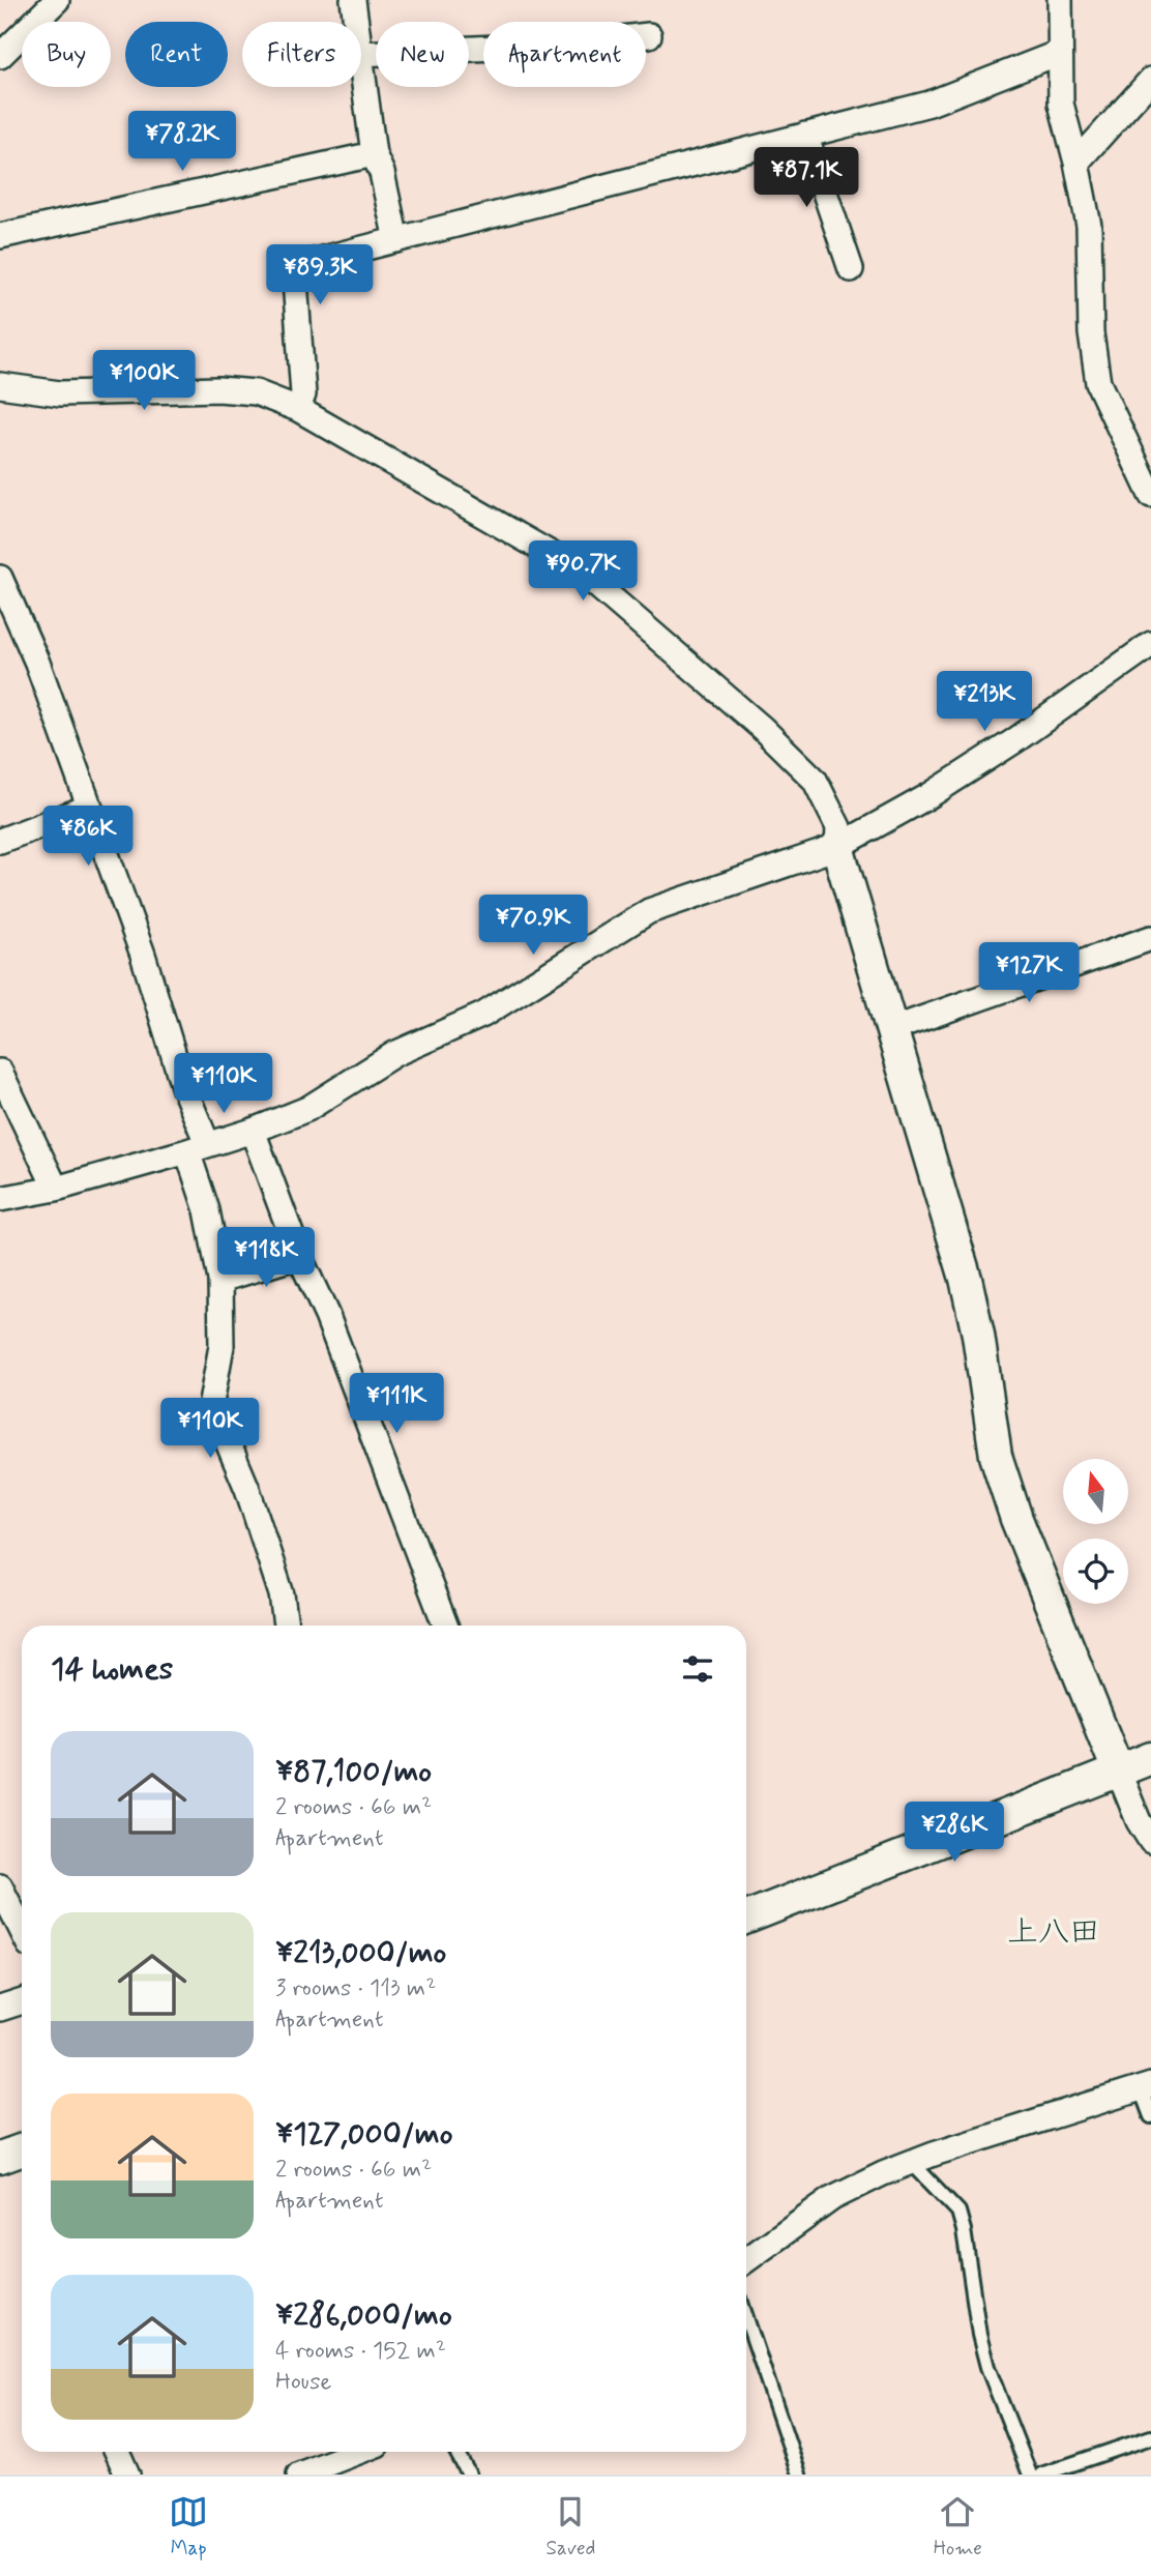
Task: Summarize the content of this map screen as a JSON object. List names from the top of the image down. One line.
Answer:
{"districts":["上八田"],"north":"top","page":{"chip":["Buy","Rent","Filters","New","Apartment"],"price":["¥78.2K","¥87.1K","¥89.3K","¥100K","¥90.7K","¥213K","¥86K","¥70.9K","¥127K","¥110K","¥118K","¥111K","¥110K","¥286K"],"heading":"14 homes","list":[{"name":"¥87,100/mo","note":"2 rooms · 66 m² · Apartment"},{"name":"¥213,000/mo","note":"3 rooms · 113 m² · Apartment"},{"name":"¥127,000/mo","note":"2 rooms · 66 m² · Apartment"},{"name":"¥286,000/mo","note":"4 rooms · 152 m² · House"}],"tabs":["Map","Saved","Home"]}}
